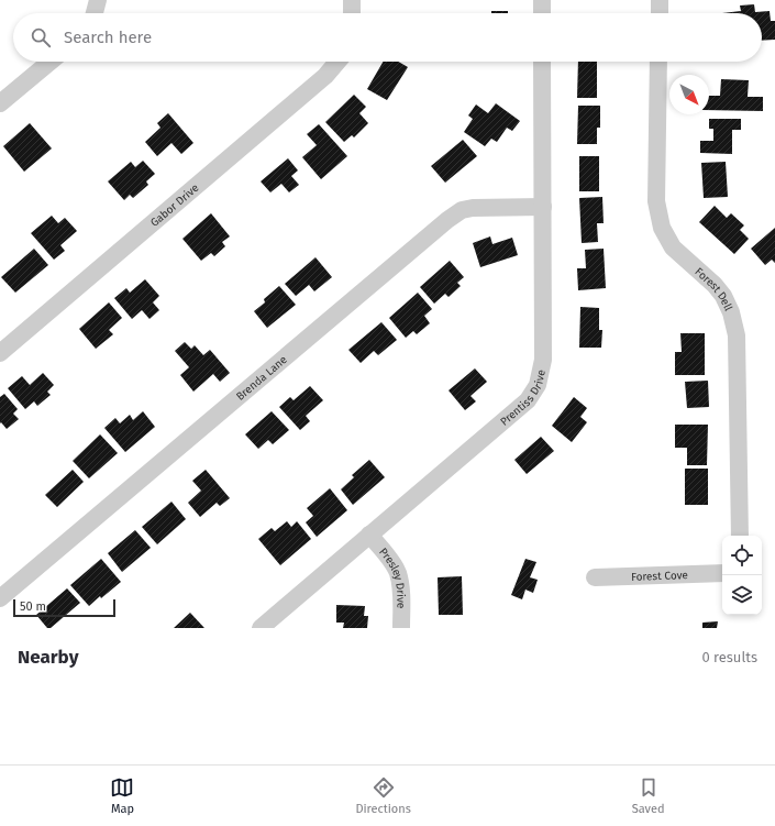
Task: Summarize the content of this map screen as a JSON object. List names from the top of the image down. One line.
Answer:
{"streets":{"street":["Gabor Drive","Forest Dell","Brenda Lane","Prentiss Drive","Forest Cove","Presley Drive"]},"crossings":[["Brenda Lane","Prentiss Drive"],["Prentiss Drive","Presley Drive"]],"scale_bar":"50 m","north":"bottom right","page":{"search":"Search here","scale":"50 m","heading":["Nearby","0 results"],"nav":["Map","Directions","Saved"]}}
